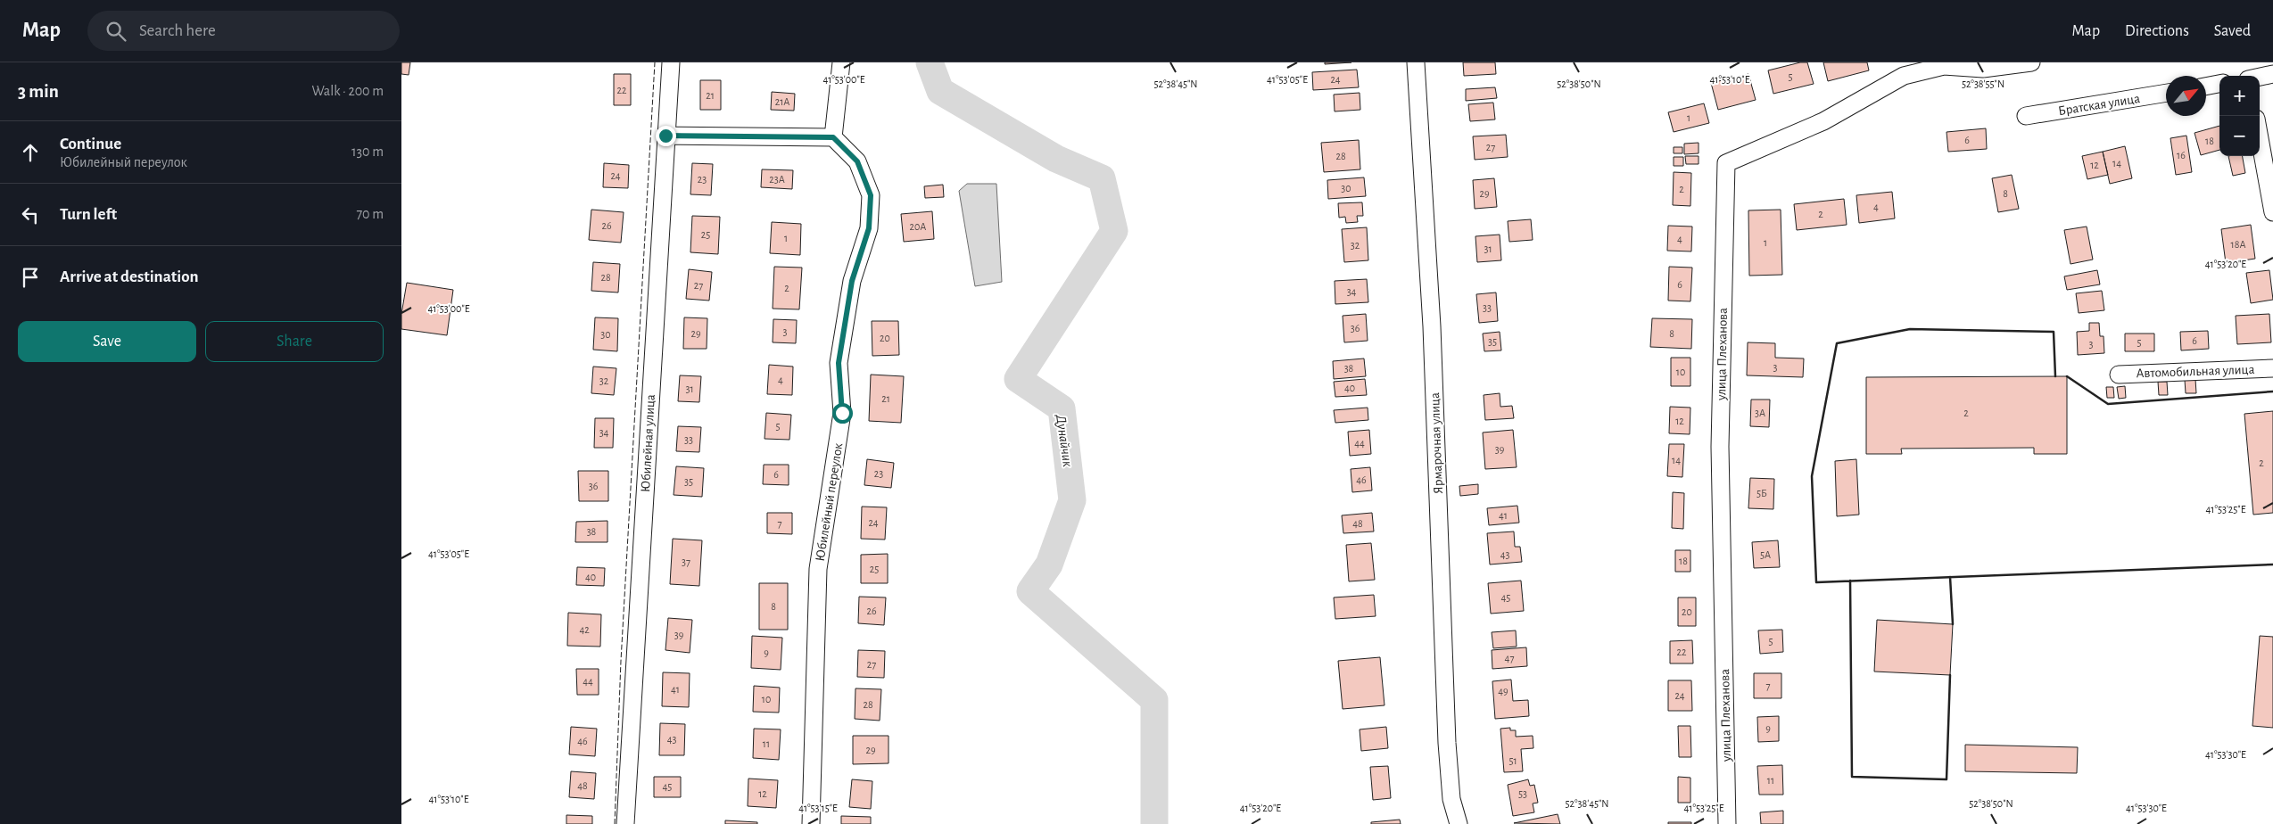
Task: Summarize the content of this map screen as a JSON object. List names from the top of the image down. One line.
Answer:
{"streets":{"street":["Братская улица","улица Плеханова","Автомобильная улица","Юбилейная улица","Ярмарочная улица","Юбилейный переулок"]},"water":["Дунайчик"],"house_numbers":["5","24","22","21","21А","1","6","18","27","16","28","14","12","24","23","23А","30","2","29","8","4","2","26","20А","25","1","4","1","18А","32","31","28","6","27","2","34","33","36","3","29","8","30","20","6","35","5","3","3","38","10","4","32","40","31","21","3А","2","12","5","34","33","44","39","14","2","23","6","46","35","36","5Б","41","24","7","48","38","43","5А","18","37","25","40","45","8","26","20","42","39","5","22","9","47","27","44","7","41","49","24","10","28","9","43","46","11","29","51","11","48","45","12","53"],"north":"top right","page":{"header":"Map","search":"Search here","nav":["Map","Directions","Saved"],"heading":["3 min","Walk · 200 m"],"map_buttons":["+","−"],"list":[["Continue","Юбилейный переулок","130 m"],["Turn left","70 m"],"Arrive at destination"],"buttons":["Save","Share"]},"coordinates":["41°53'00\"E","41°53'05\"E","41°53'10\"E","52°38'45\"N","52°38'50\"N","52°38'55\"N","41°53'20\"E","41°53'25\"E","41°53'30\"E","41°53'15\"E"]}
